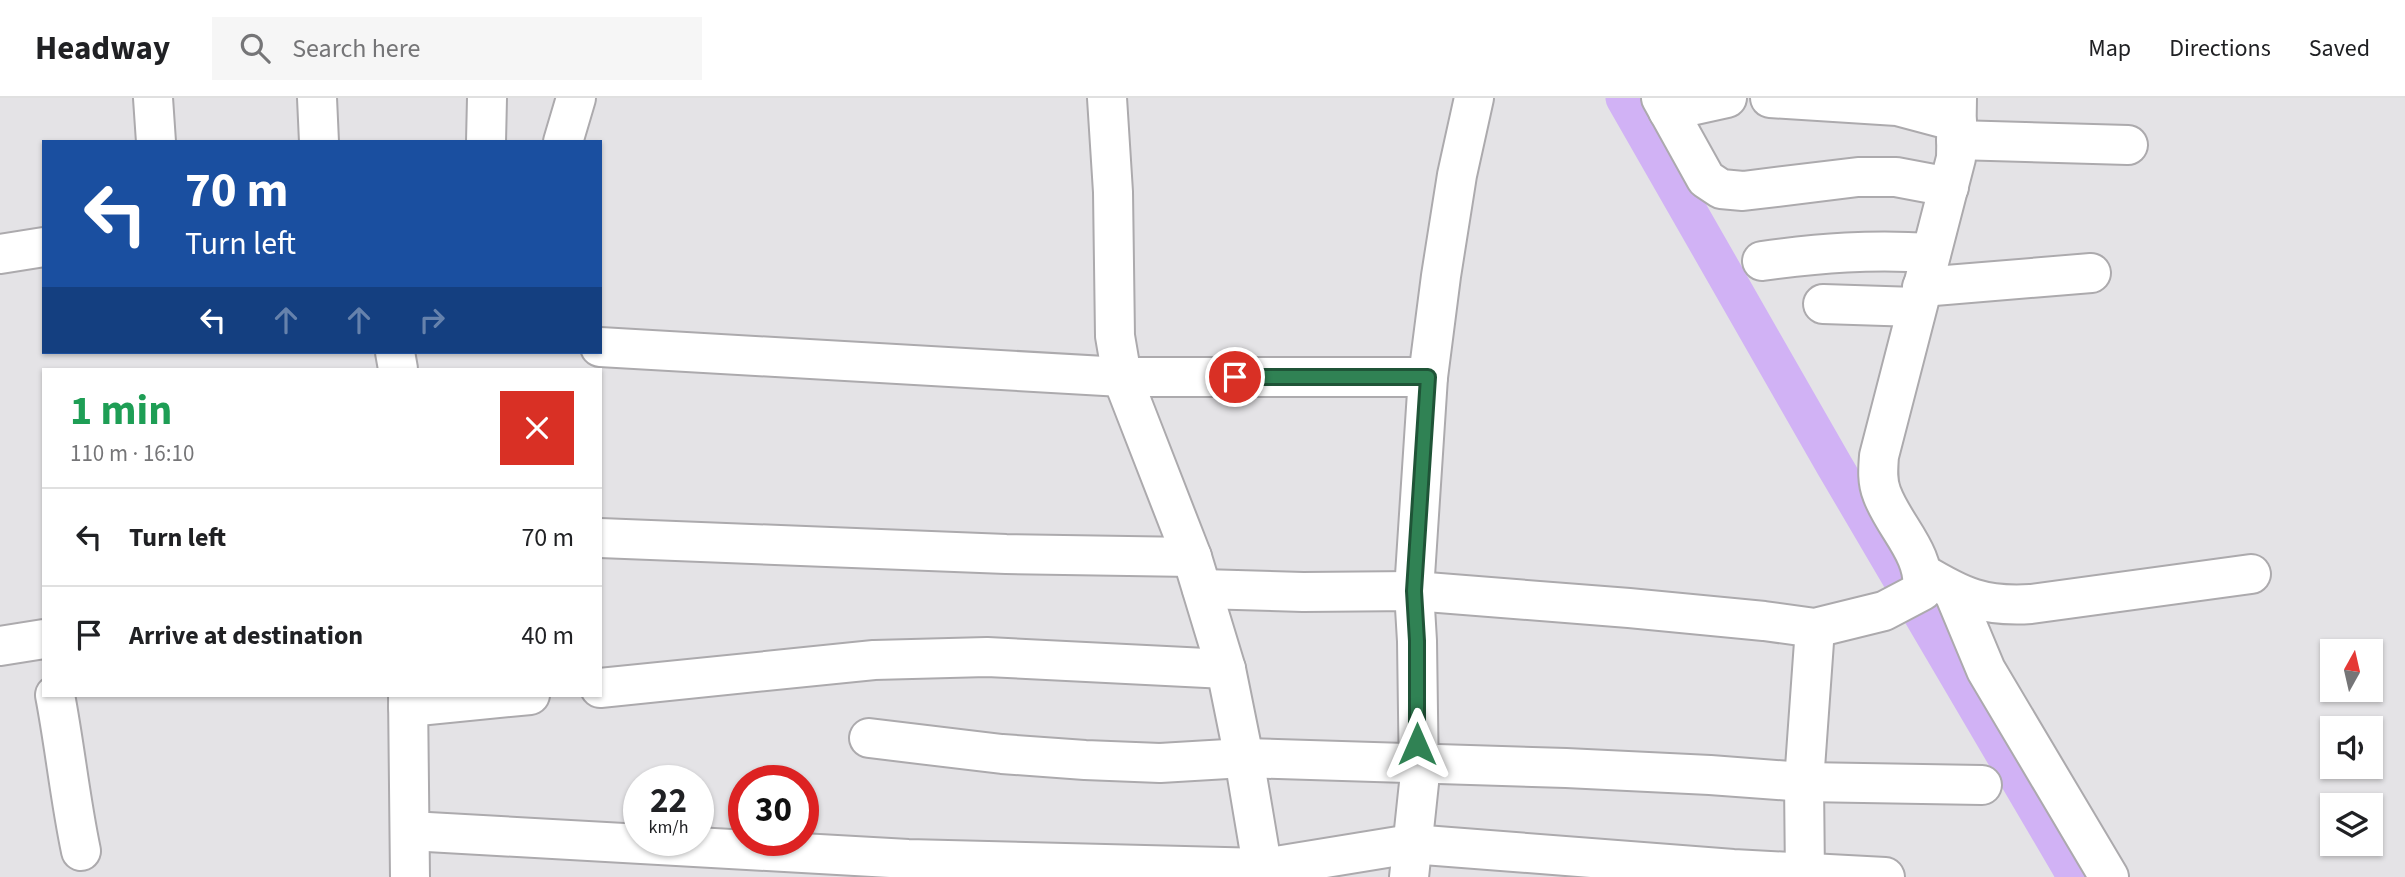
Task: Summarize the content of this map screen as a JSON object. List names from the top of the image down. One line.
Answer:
{"north":"top","page":{"header":"Headway","search":"Search here","nav":["Map","Directions","Saved"],"turn":["70 m","Turn left"],"heading":["1 min","110 m · 16:10"],"list":[{"name":"Turn left","value":"70 m"},{"name":"Arrive at destination","value":"40 m"}],"speed":"22 km/h","limit":"30"}}
